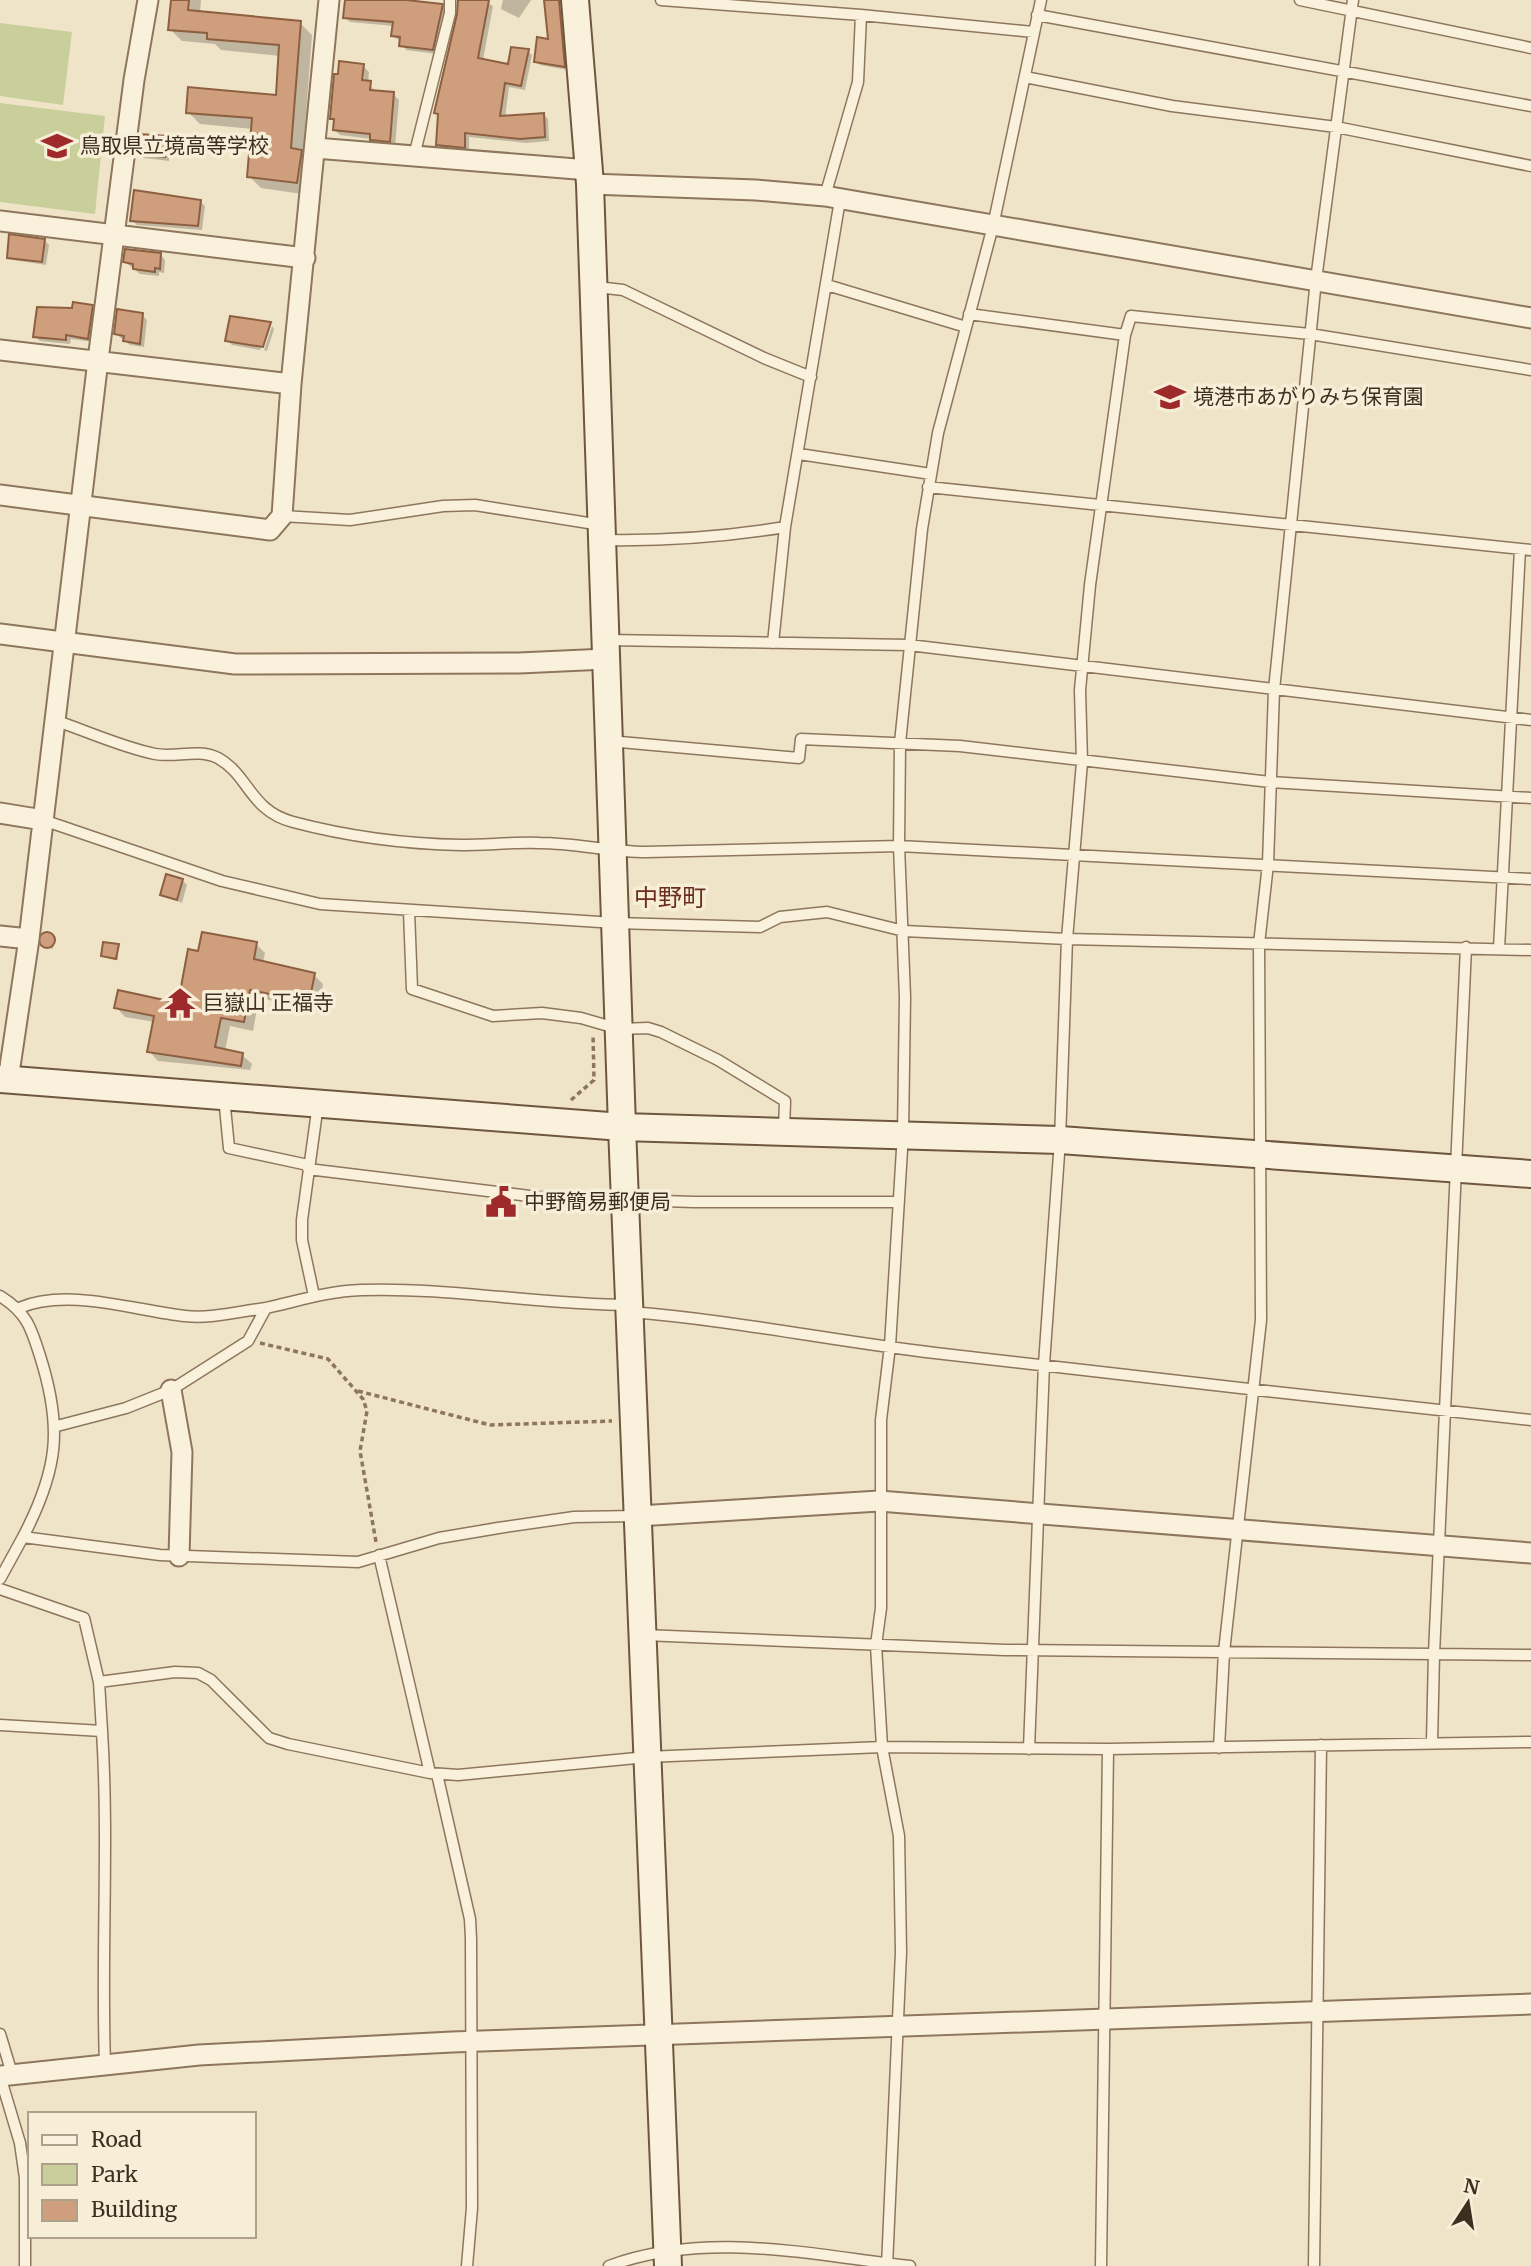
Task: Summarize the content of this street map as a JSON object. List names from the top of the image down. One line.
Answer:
{"districts":["中野町"],"places":{"school or university":["鳥取県立境高等学校","境港市あがりみち保育園"],"temple":["巨嶽山 正福寺"],"public building":["中野簡易郵便局"]},"legend":["Road","Park","Building"],"north":"top"}
